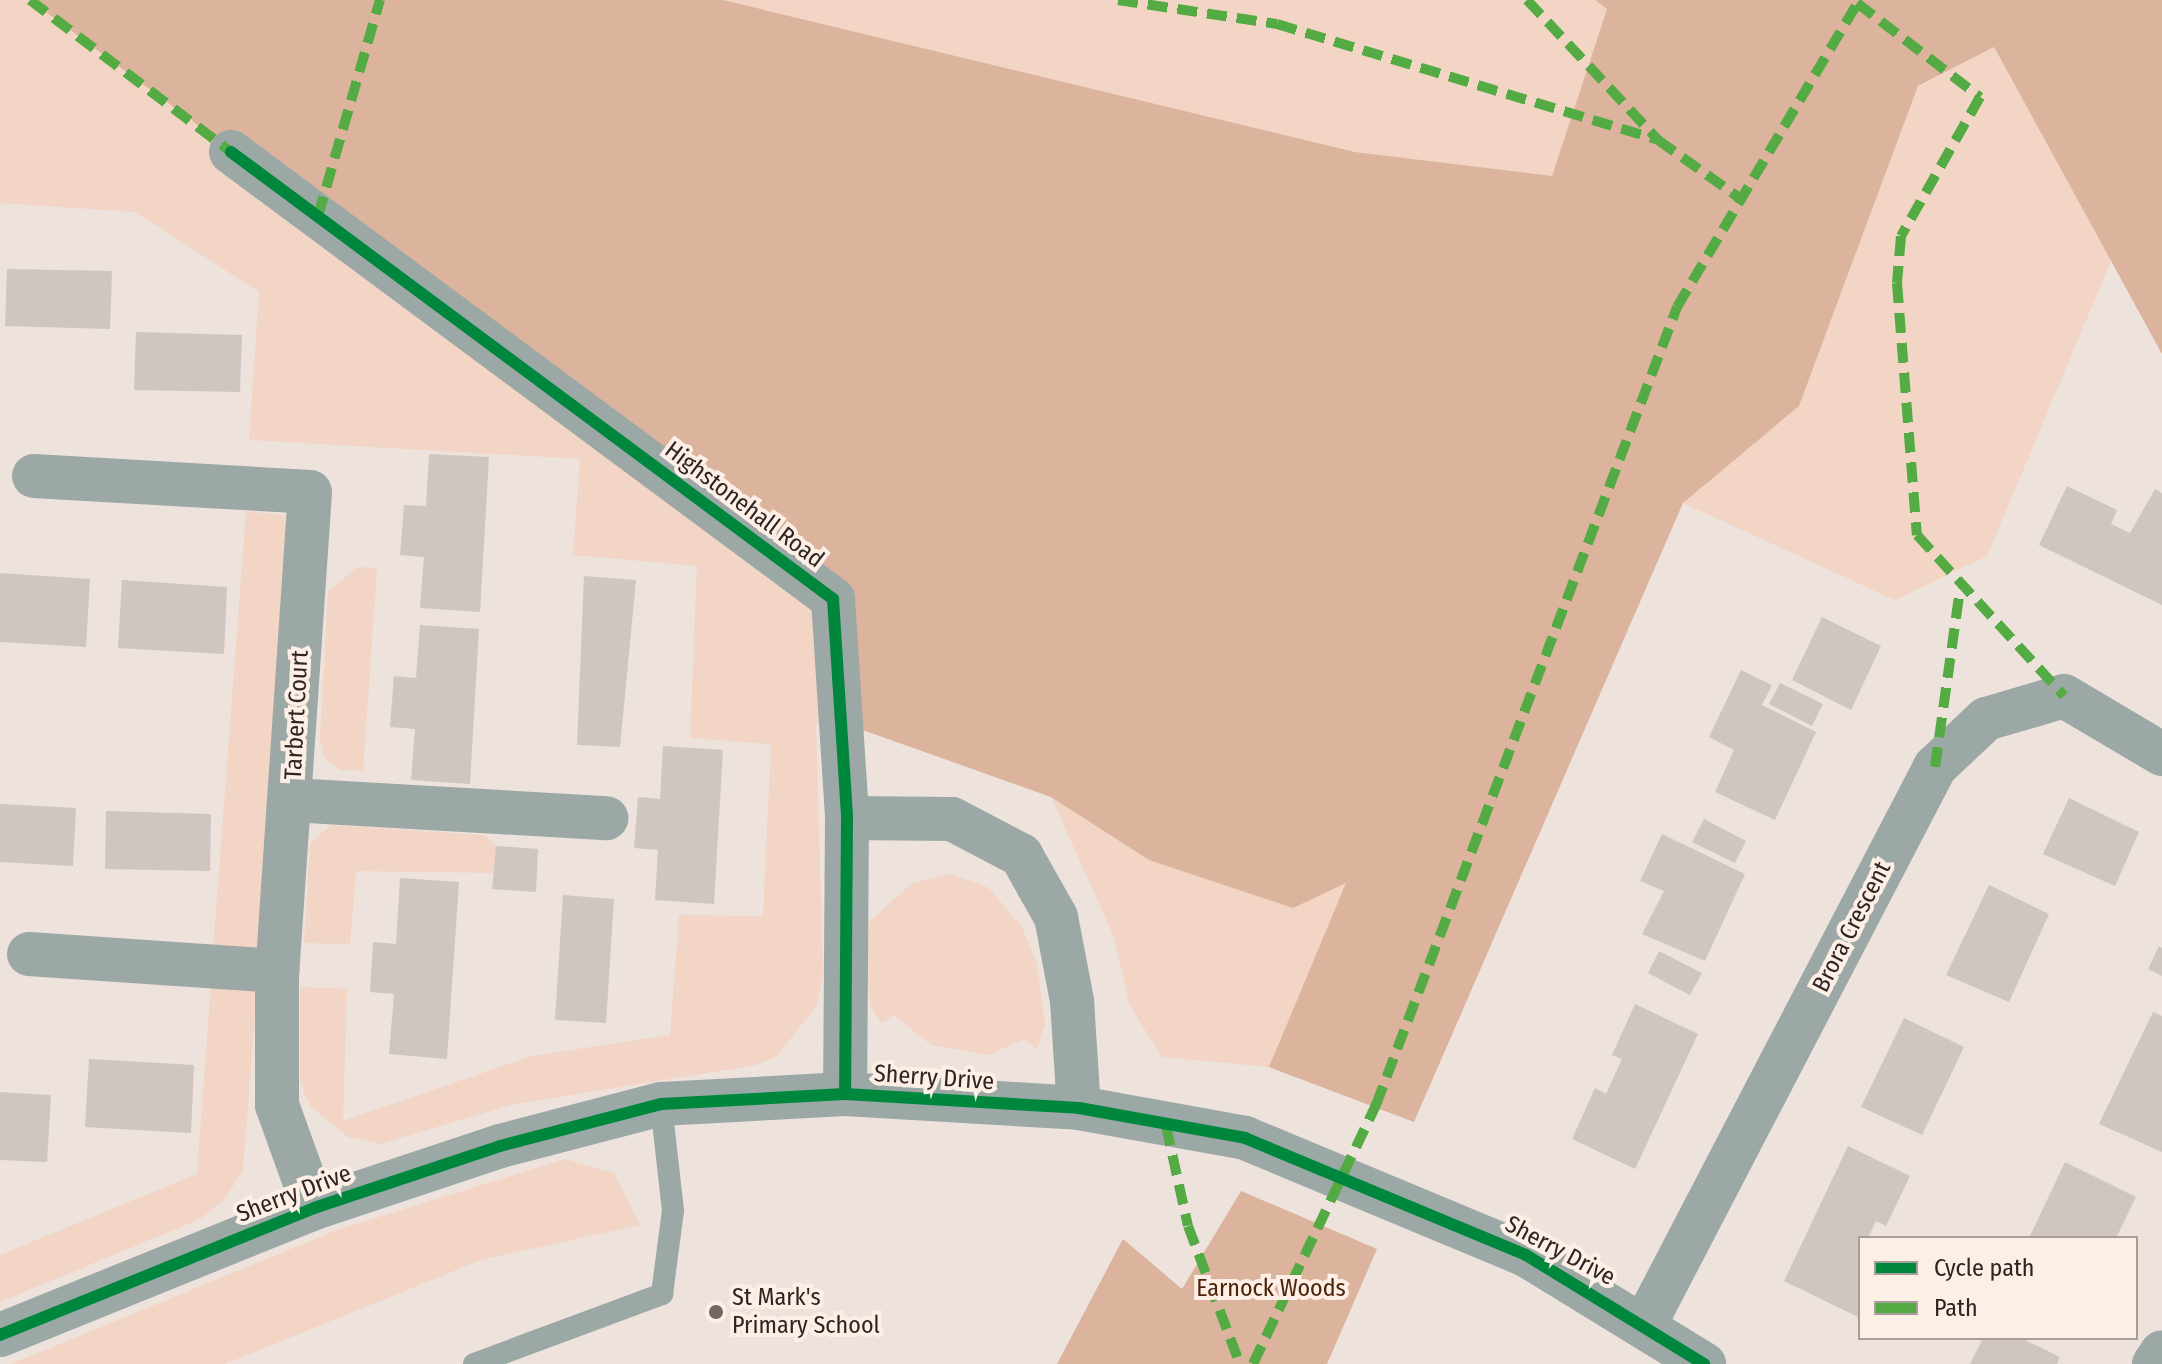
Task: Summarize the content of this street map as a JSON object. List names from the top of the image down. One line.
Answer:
{"streets":{"street":["Highstonehall Road","Tarbert Court","Brora Crescent","Sherry Drive"]},"crossings":[["Highstonehall Road","Sherry Drive"],["Tarbert Court","Sherry Drive"],["Brora Crescent","Sherry Drive"]],"parks":["Earnock Woods"],"places":["St Mark's Primary School"],"legend":["Cycle path","Path"]}
